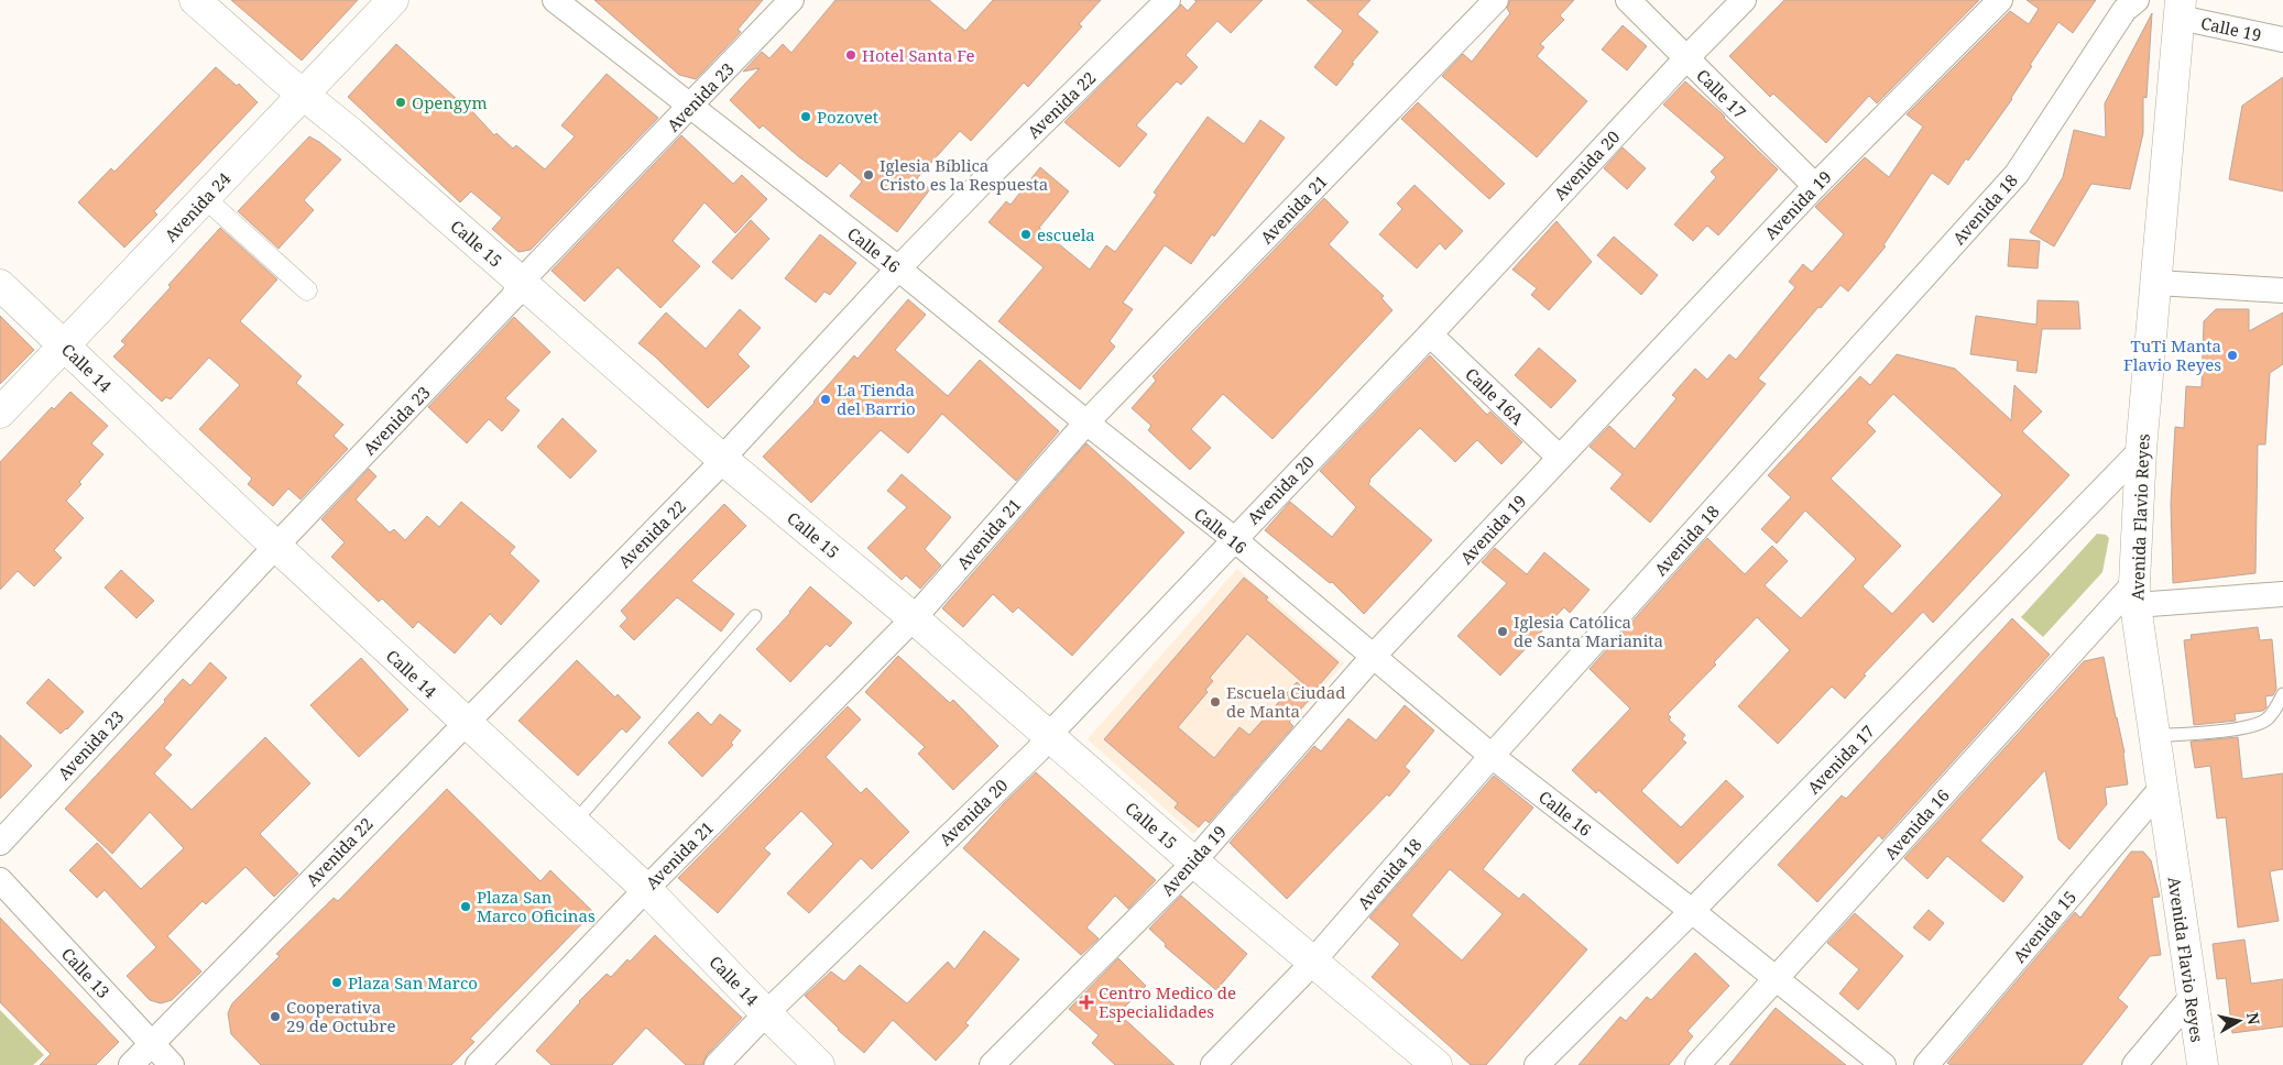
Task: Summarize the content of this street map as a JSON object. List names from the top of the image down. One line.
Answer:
{"streets":{"street":["Calle 19","Calle 17","Avenida 23","Avenida 22","Avenida 20","Avenida 19","Avenida 24","Avenida 21","Avenida 18","Calle 15","Calle 16","Calle 14","Calle 16A","Avenida Flavio Reyes","Avenida 17","Avenida 16","Avenida 15","Calle 13"]},"crossings":[["Calle 19","Avenida Flavio Reyes"],["Calle 17","Avenida 20"],["Calle 17","Avenida 19"],["Avenida 23","Calle 15"],["Avenida 23","Calle 16"],["Avenida 23","Calle 14"],["Avenida 22","Calle 15"],["Avenida 22","Calle 16"],["Avenida 22","Calle 14"],["Avenida 22","Calle 13"],["Avenida 20","Calle 15"],["Avenida 20","Calle 16"],["Avenida 20","Calle 14"],["Avenida 20","Calle 16A"],["Avenida 19","Calle 15"],["Avenida 19","Calle 16"],["Avenida 19","Calle 16A"],["Avenida 24","Calle 15"],["Avenida 24","Calle 14"],["Avenida 21","Calle 15"],["Avenida 21","Calle 16"],["Avenida 21","Calle 14"],["Avenida 18","Calle 15"],["Avenida 18","Calle 16"],["Calle 16","Avenida 17"],["Calle 16","Avenida 16"],["Avenida Flavio Reyes","Avenida 17"],["Avenida Flavio Reyes","Avenida 16"],["Avenida Flavio Reyes","Avenida 15"]],"places":{"other":["Hotel Santa Fe","Opengym","Pozovet","Iglesia Bíblica Cristo es la Respuesta","escuela","TuTi Manta Flavio Reyes","La Tienda del Barrio","Iglesia Católica de Santa Marianita","Escuela Ciudad de Manta","Plaza San Marco Oficinas","Plaza San Marco","Cooperativa 29 de Octubre"],"health":["Centro Medico de Especialidades"]},"north":"right"}
